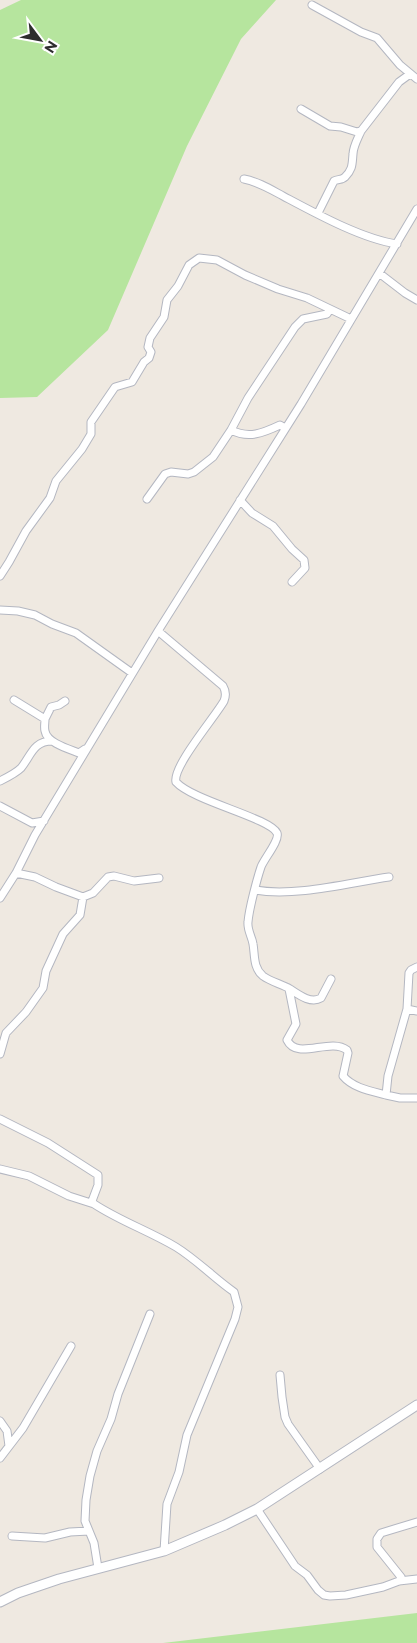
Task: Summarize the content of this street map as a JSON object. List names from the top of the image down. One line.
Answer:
{"north":"bottom right"}
